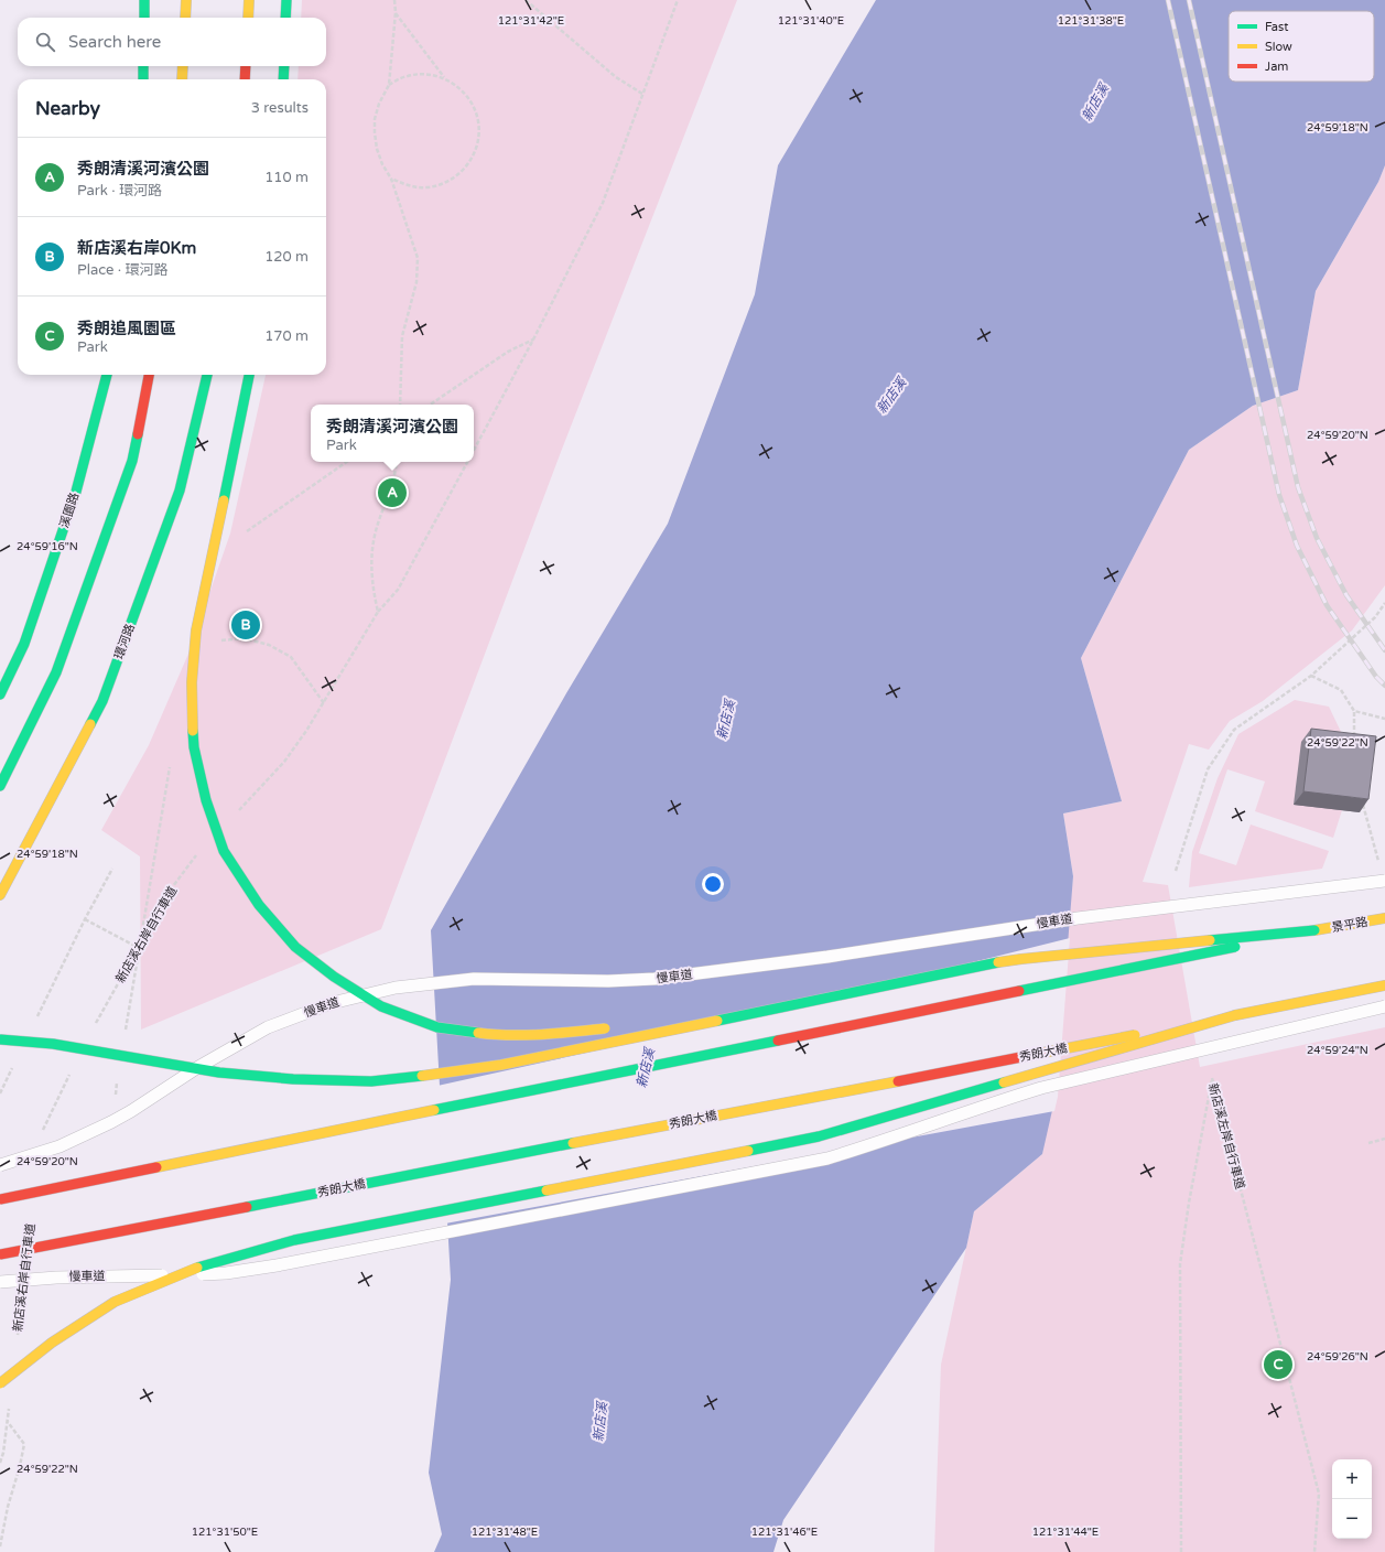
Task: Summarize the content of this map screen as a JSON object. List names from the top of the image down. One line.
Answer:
{"streets":{"main road":["溪園路","環河路","景平路","秀朗大橋"],"lane":["慢車道"],"path":["新店溪右岸自行車道","新店溪左岸自行車道"]},"water":["新店溪"],"legend":["Fast","Slow","Jam"],"page":{"search":"Search here","heading":["Nearby","3 results"],"list":[{"mark":"A","name":"秀朗清溪河濱公園","note":"Park · 環河路","value":"110 m"},{"mark":"B","name":"新店溪右岸0Km","note":"Place · 環河路","value":"120 m"},{"mark":"C","name":"秀朗追風園區","note":"Park","value":"170 m"}],"popup":["秀朗清溪河濱公園","Park"],"pins":["A","B","C"],"map_buttons":["+","−"]},"coordinates":["121°31'40\"E","121°31'38\"E","121°31'42\"E","24°59'18\"N","24°59'20\"N","24°59'16\"N","24°59'22\"N","24°59'24\"N","24°59'26\"N","121°31'50\"E","121°31'48\"E","121°31'46\"E","121°31'44\"E"]}
